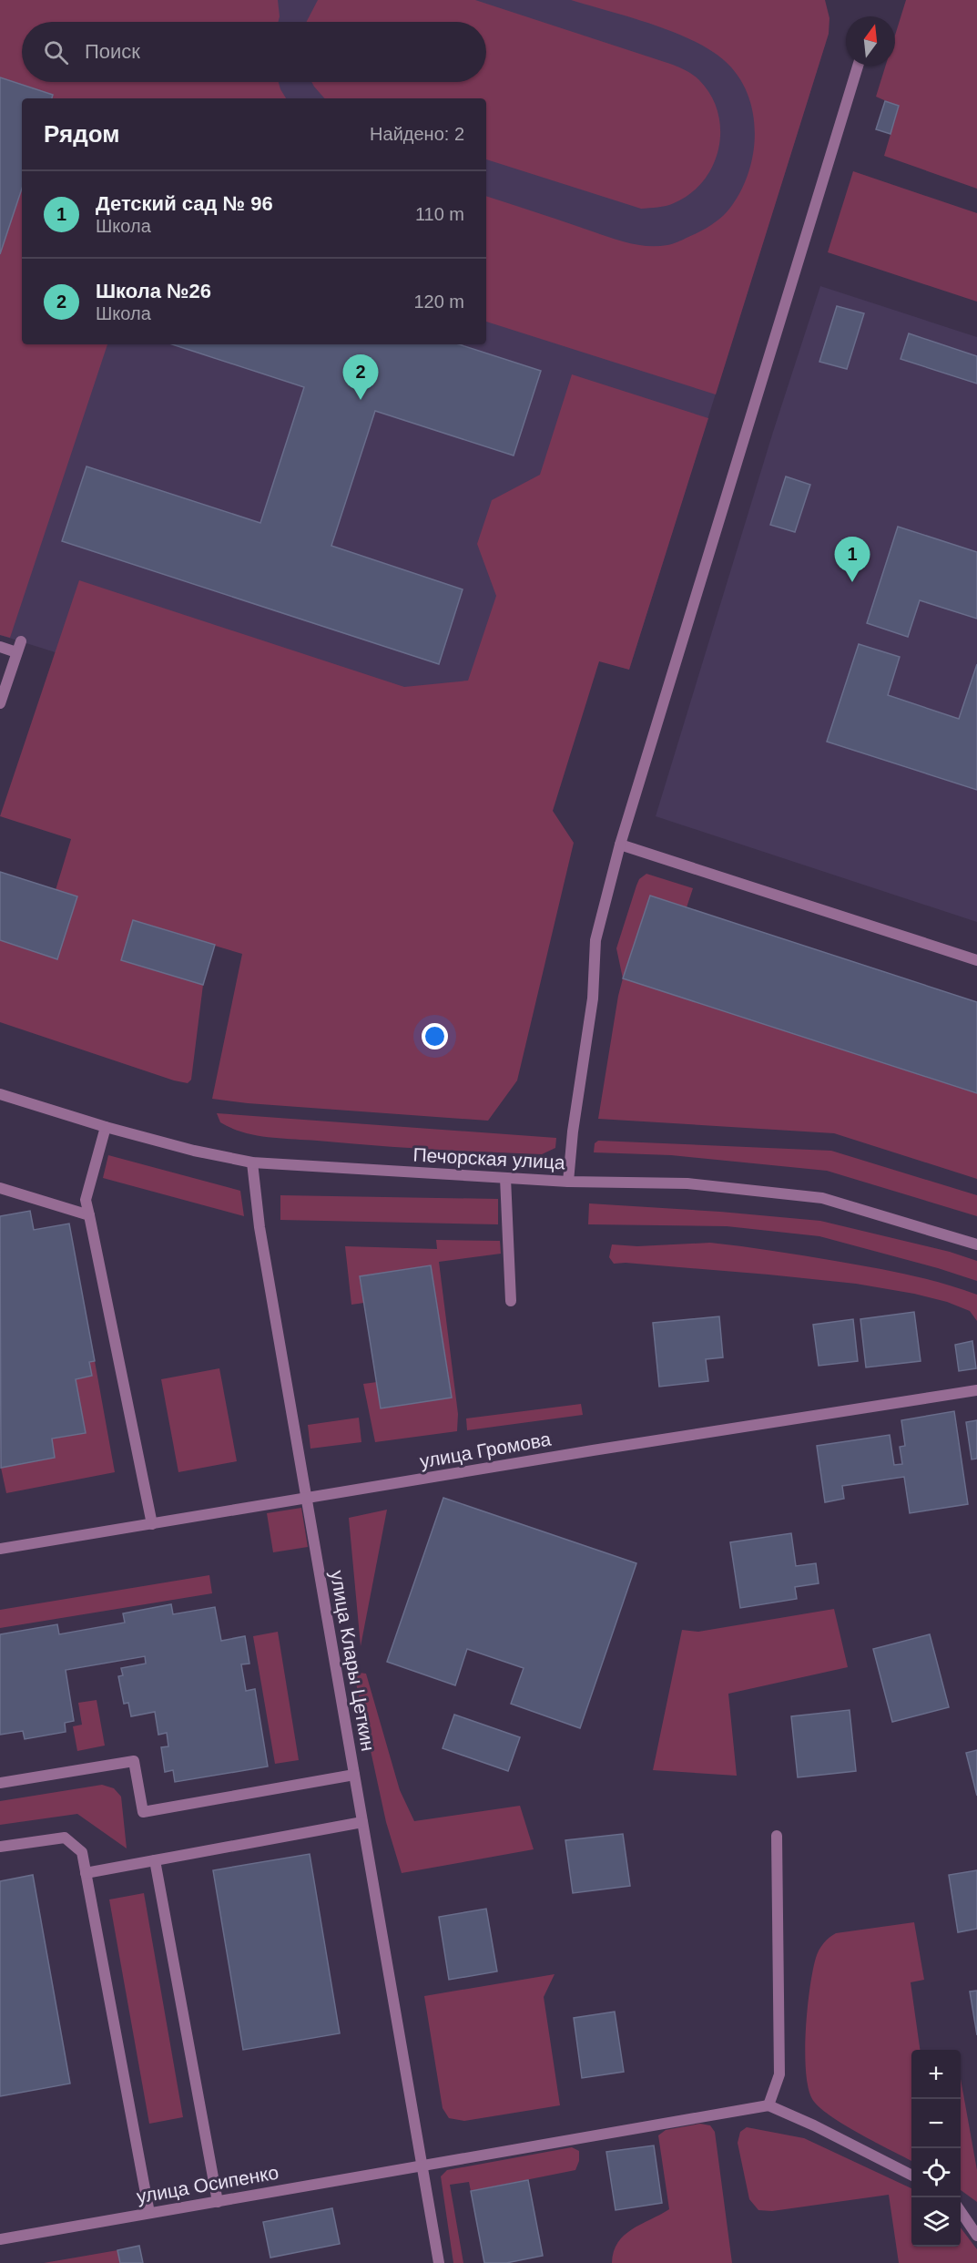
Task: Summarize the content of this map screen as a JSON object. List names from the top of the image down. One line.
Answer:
{"streets":{"street":["Печорская улица","улица Громова","улица Клары Цеткин","улица Осипенко"]},"crossings":[["Печорская улица","улица Клары Цеткин"],["улица Громова","улица Клары Цеткин"],["улица Клары Цеткин","улица Осипенко"]],"north":"top","page":{"search":"Поиск","heading":["Рядом","Найдено: 2"],"list":[{"mark":"1","name":"Детский сад № 96","note":"Школа","value":"110 m"},{"mark":"2","name":"Школа №26","note":"Школа","value":"120 m"}],"pins":["2","1"],"map_buttons":["+","−"]}}
